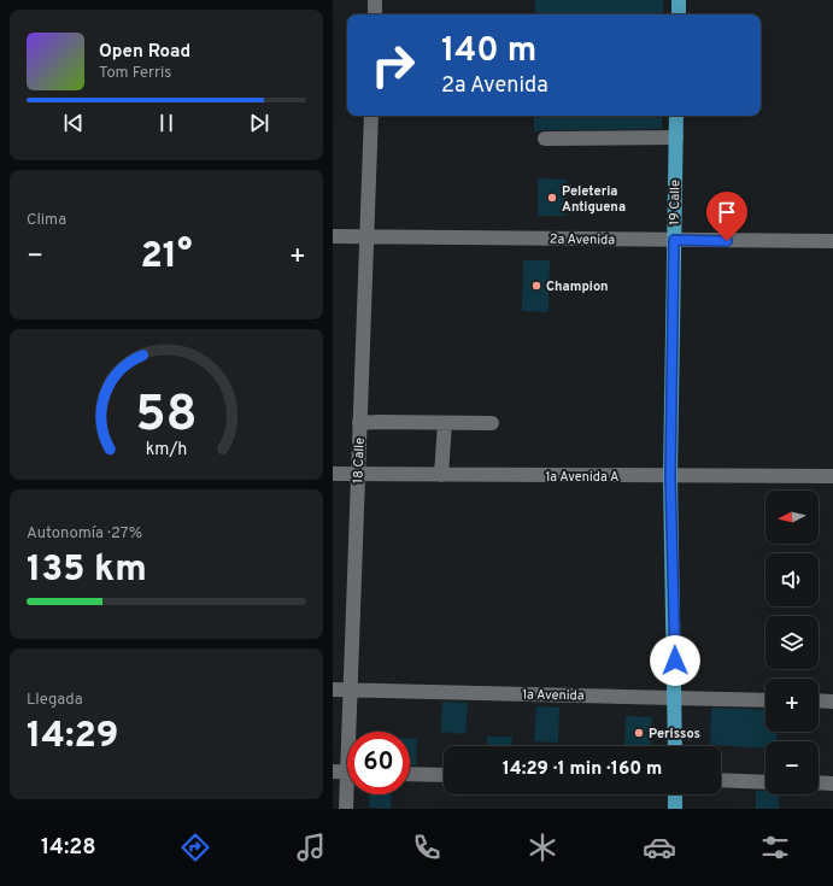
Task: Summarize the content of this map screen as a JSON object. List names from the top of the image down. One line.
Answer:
{"streets":{"main road":["19 Calle"],"street":["2a Avenida","18 Calle","1a Avenida A","1a Avenida"]},"crossings":[["19 Calle","2a Avenida"],["19 Calle","1a Avenida A"],["19 Calle","1a Avenida"],["2a Avenida","18 Calle"],["18 Calle","1a Avenida A"],["18 Calle","1a Avenida"]],"places":["Peleteria Antiguena","Champion","Perissos"],"north":"left","page":{"turn":["140 m","2a Avenida"],"song":["Open Road","Tom Ferris"],"tile":["Clima",["Autonomía · 27%","135 km"],["Llegada","14:29"]],"heat":["−","21°","+"],"map_buttons":["+","−"],"limit":"60","trip":"14:29 · 1 min · 160 m","tabs":"14:28","gauge":["58","km/h"]}}
